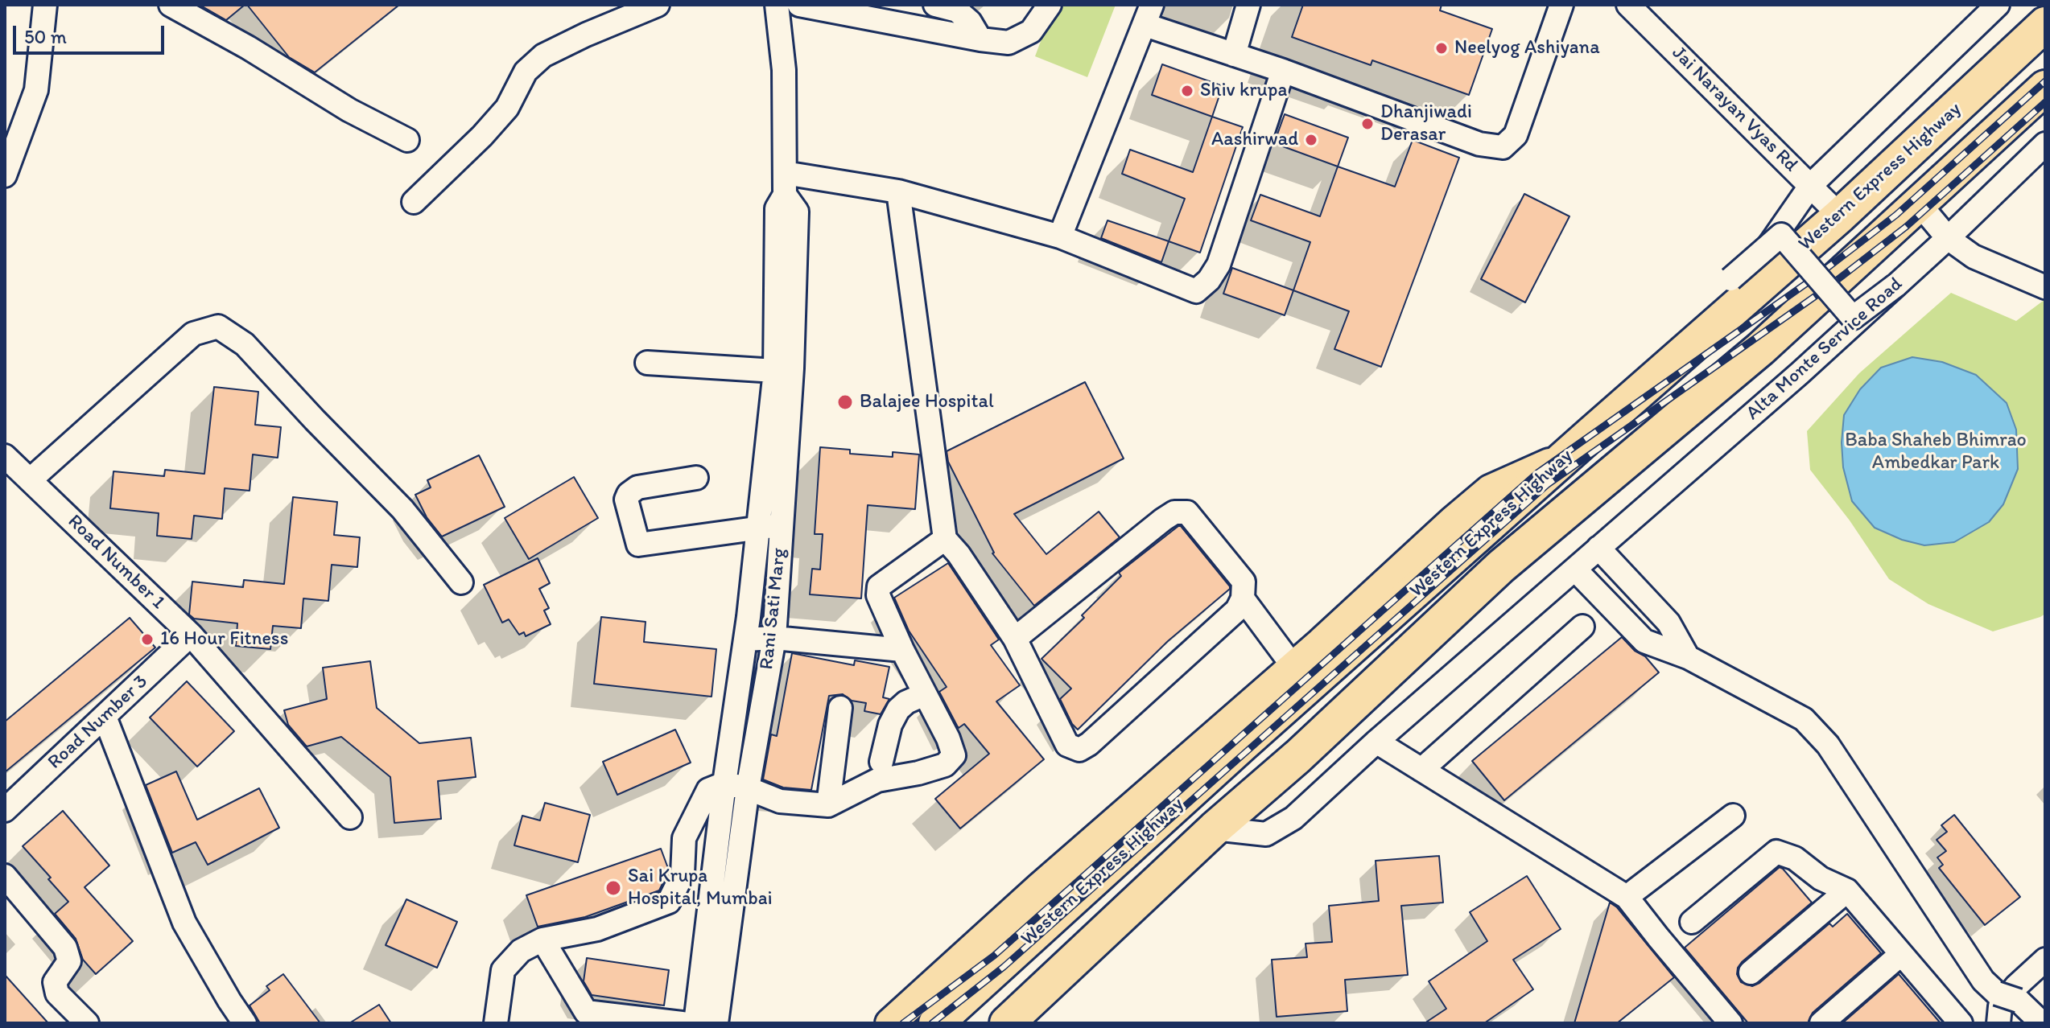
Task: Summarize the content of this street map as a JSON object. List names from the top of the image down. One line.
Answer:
{"streets":{"highway":["Western Express Highway"],"street":["Jai Narayan Vyas Rd","Alta Monte Service Road","Road Number 1","Rani Sati Marg","Road Number 3"]},"crossings":[["Jai Narayan Vyas Rd","Western Express Highway"],["Western Express Highway","Alta Monte Service Road"],["Road Number 1","Road Number 3"]],"parks":["Baba Shaheb Bhimrao Ambedkar Park"],"places":["Neelyog Ashiyana","Shiv krupa","Dhanjiwadi Derasar","Aashirwad","Balajee Hospital","16 Hour Fitness","Sai Krupa Hospital, Mumbai"],"scale_bar":"50 m"}
